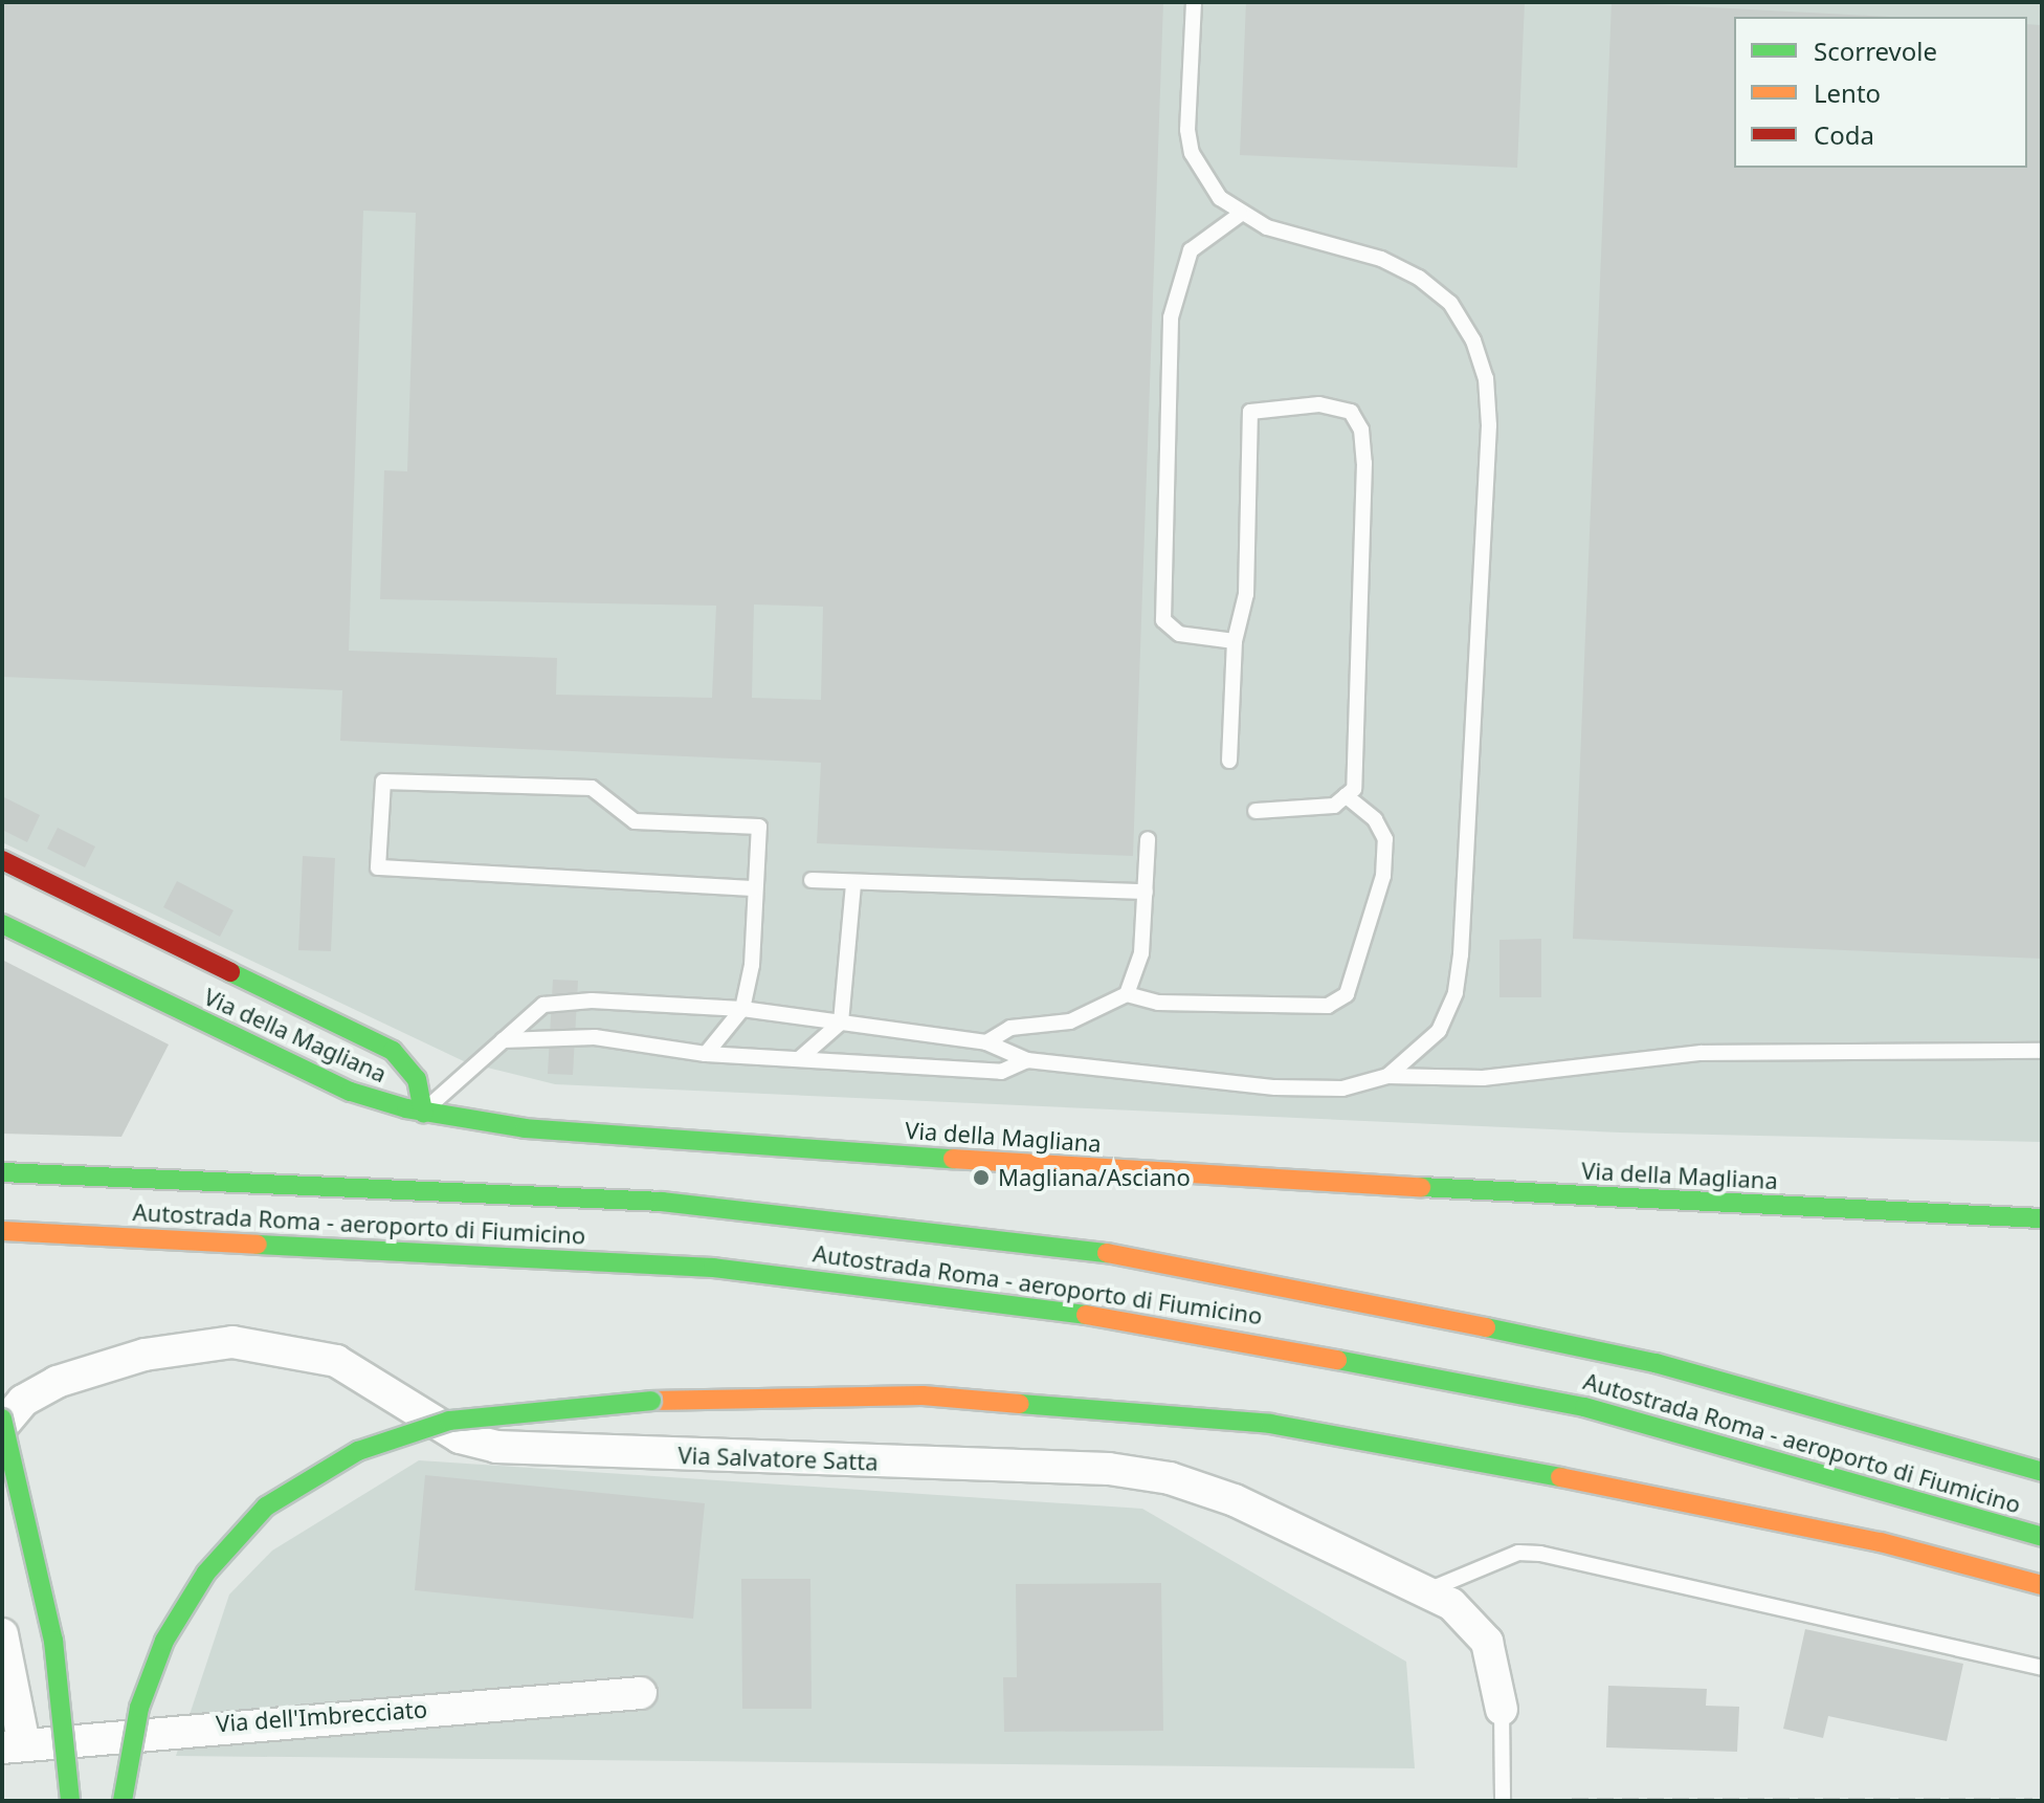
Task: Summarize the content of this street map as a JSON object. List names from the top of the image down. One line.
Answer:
{"streets":{"main road":["Via della Magliana","Autostrada Roma - aeroporto di Fiumicino"],"street":["Via Salvatore Satta","Via dell'Imbrecciato"]},"places":["Magliana/Asciano"],"legend":["Scorrevole","Lento","Coda"]}
